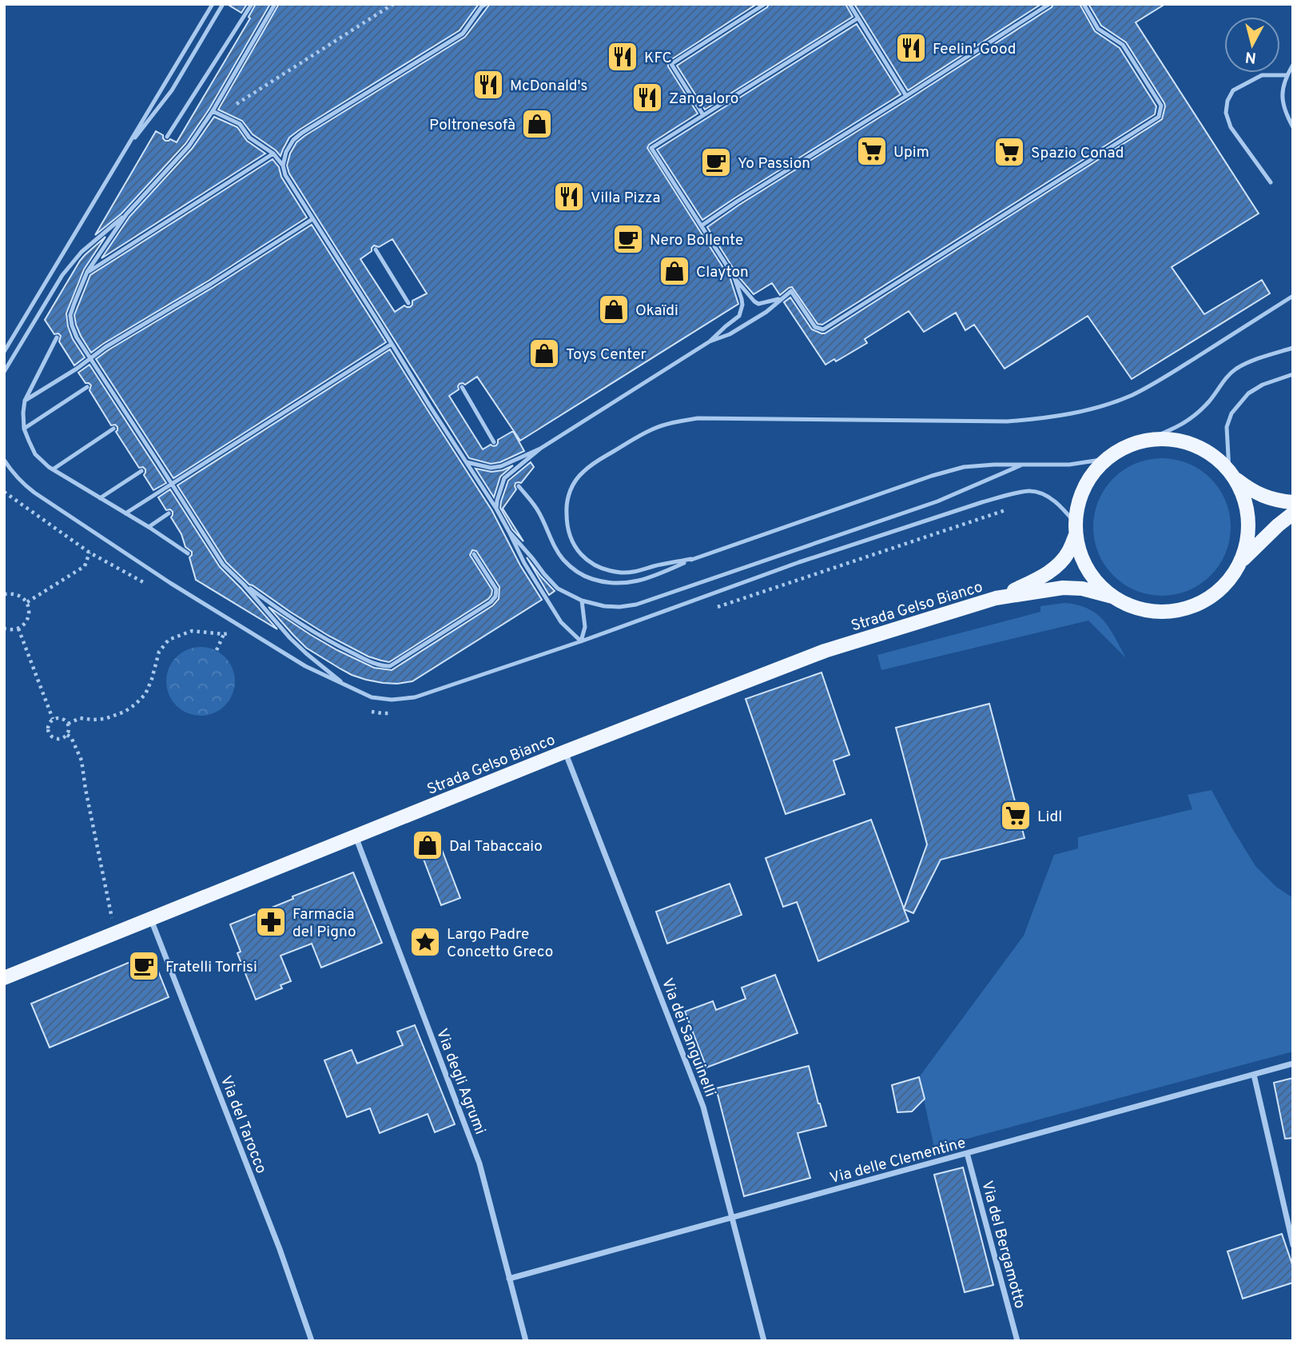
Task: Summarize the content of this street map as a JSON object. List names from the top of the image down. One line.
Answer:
{"streets":{"main road":["Strada Gelso Bianco"],"street":["Via dei Sanguinelli","Via degli Agrumi","Via del Tarocco","Via delle Clementine","Via del Bergamotto"]},"crossings":[["Strada Gelso Bianco","Via dei Sanguinelli"],["Strada Gelso Bianco","Via degli Agrumi"],["Strada Gelso Bianco","Via del Tarocco"],["Via dei Sanguinelli","Via delle Clementine"],["Via degli Agrumi","Via delle Clementine"],["Via delle Clementine","Via del Bergamotto"]],"places":{"restaurant":["Feelin' Good","KFC","McDonald's","Zangaloro","Villa Pizza"],"shop":["Poltronesofà","Clayton","Okaïdi","Toys Center","Dal Tabaccaio"],"supermarket":["Upim","Spazio Conad","Lidl"],"cafe":["Yo Passion","Nero Bollente","Fratelli Torrisi"],"pharmacy":["Farmacia del Pigno"],"place":["Largo Padre Concetto Greco"]},"north":"bottom"}
